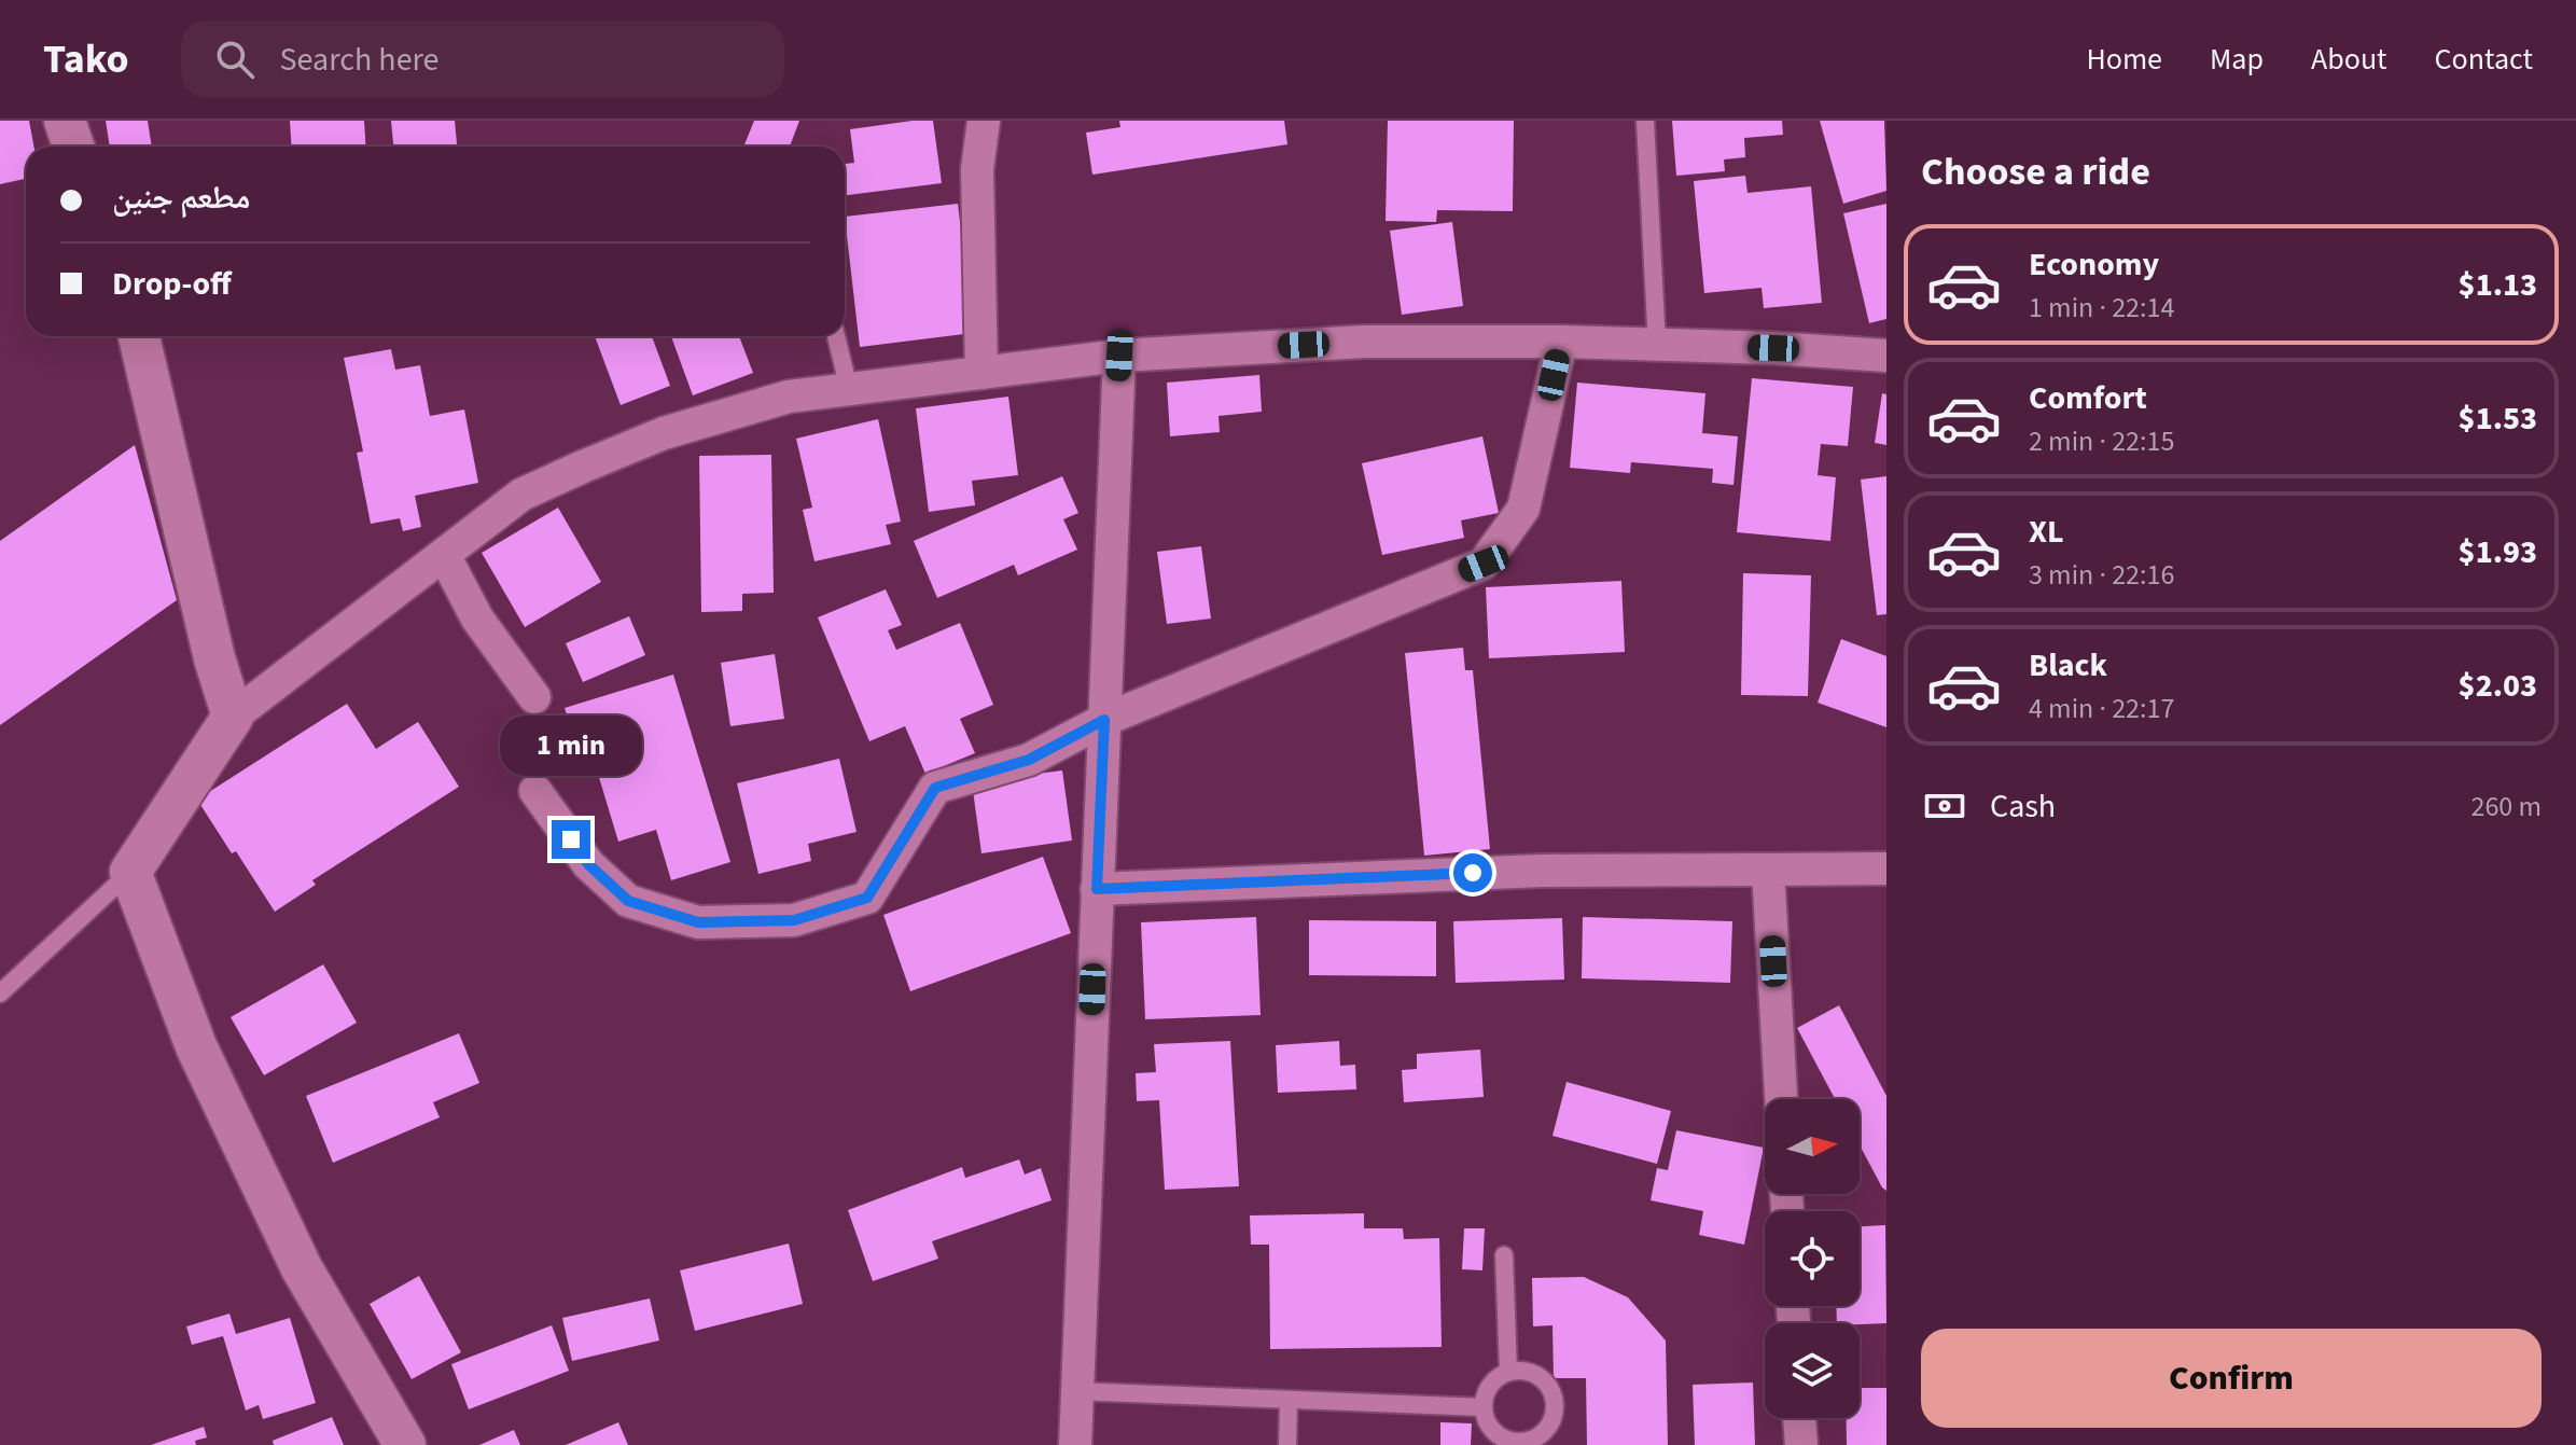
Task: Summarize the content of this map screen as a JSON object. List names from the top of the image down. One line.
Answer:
{"north":"right","page":{"header":"Tako","search":"Search here","nav":["Home","Map","About","Contact"],"heading":"Choose a ride","banner":["مطعم جنين","Drop-off"],"list":[{"name":"Economy","note":"1 min · 22:14","value":"$1.13"},{"name":"Comfort","note":"2 min · 22:15","value":"$1.53"},{"name":"XL","note":"3 min · 22:16","value":"$1.93"},{"name":"Black","note":"4 min · 22:17","value":"$2.03"}],"bubble":"1 min","pay":["Cash","260 m"],"buttons":"Confirm"}}
